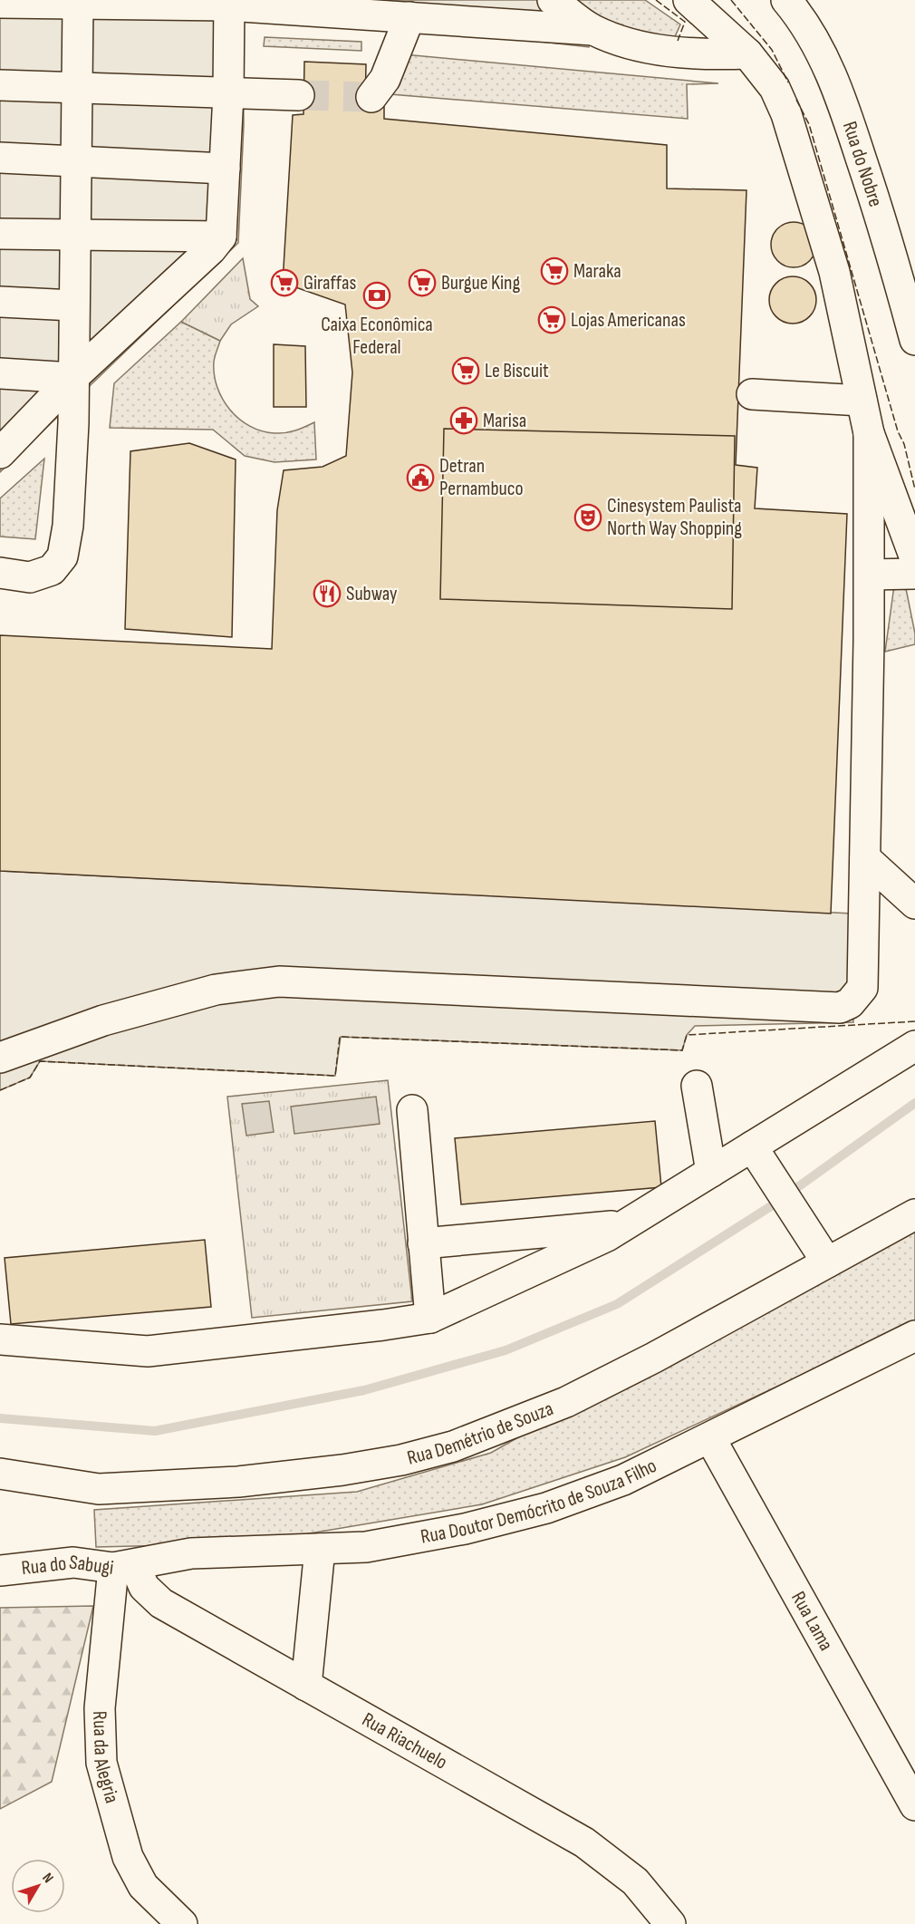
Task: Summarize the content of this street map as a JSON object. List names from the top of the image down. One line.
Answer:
{"streets":{"street":["Rua do Nobre","Rua Demétrio de Souza","Rua Doutor Demócrito de Souza Filho","Rua do Sabugi","Rua Lama","Rua Riachuelo","Rua da Alegria"]},"crossings":[["Rua Doutor Demócrito de Souza Filho","Rua do Sabugi"],["Rua Doutor Demócrito de Souza Filho","Rua Lama"],["Rua Doutor Demócrito de Souza Filho","Rua Riachuelo"],["Rua Doutor Demócrito de Souza Filho","Rua da Alegria"],["Rua do Sabugi","Rua Riachuelo"],["Rua do Sabugi","Rua da Alegria"],["Rua Riachuelo","Rua da Alegria"]],"places":{"supermarket":["Maraka","Giraffas","Burgue King","Lojas Americanas","Le Biscuit"],"bank":["Caixa Econômica Federal"],"pharmacy":["Marisa"],"public building":["Detran Pernambuco"],"theatre":["Cinesystem Paulista North Way Shopping"],"restaurant":["Subway"]},"north":"top right"}
